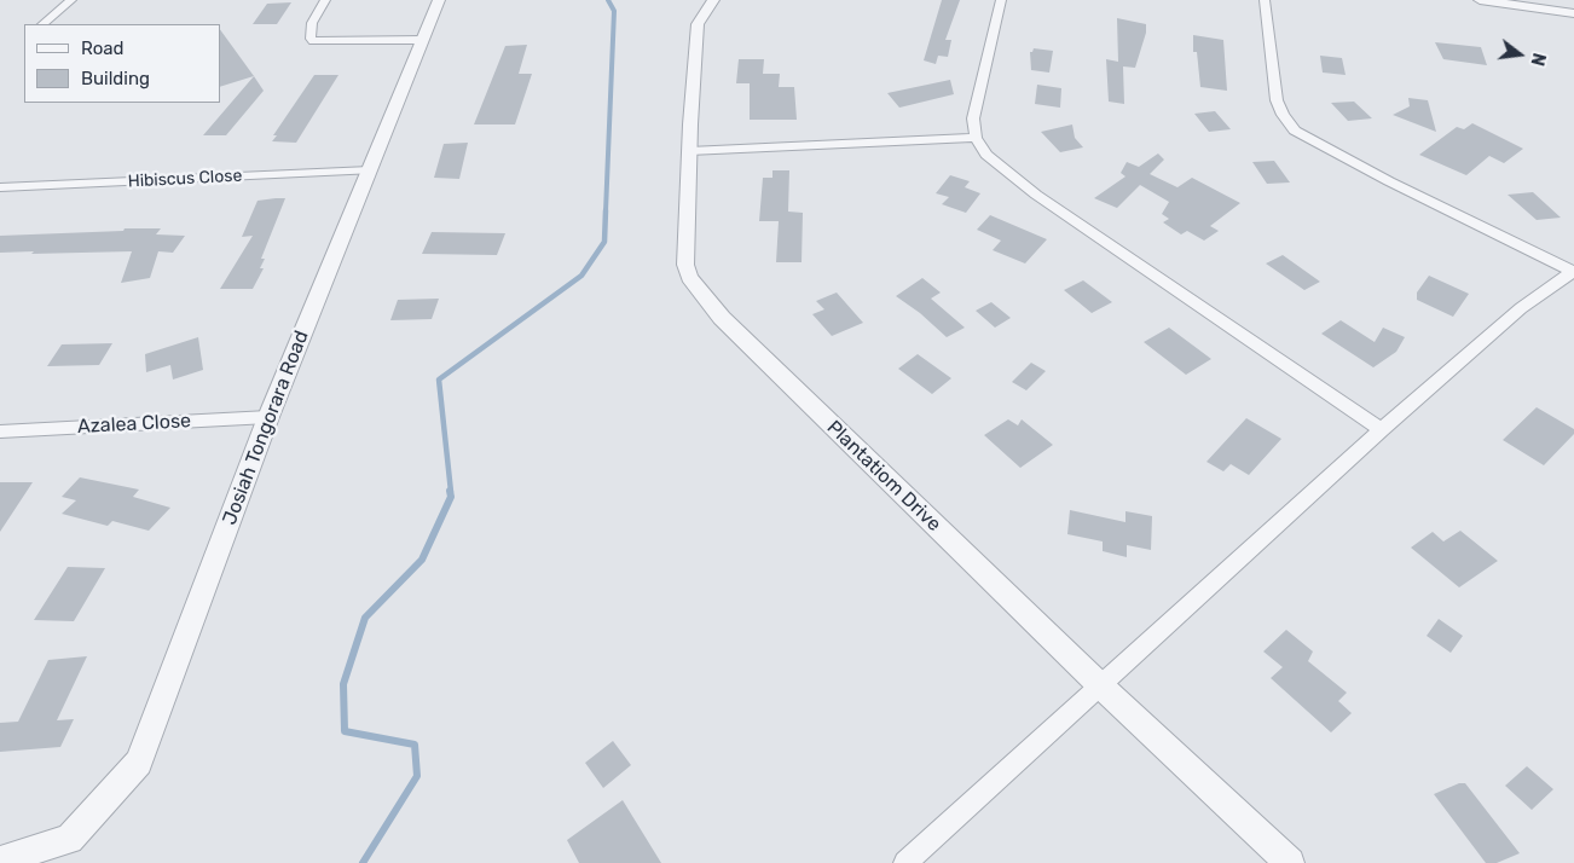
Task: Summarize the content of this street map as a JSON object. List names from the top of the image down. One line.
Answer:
{"streets":{"street":["Hibiscus Close","Azalea Close","Josiah Tongorara Road","Plantatiom Drive"]},"crossings":[["Hibiscus Close","Josiah Tongorara Road"],["Azalea Close","Josiah Tongorara Road"]],"legend":["Road","Building"],"north":"right"}
